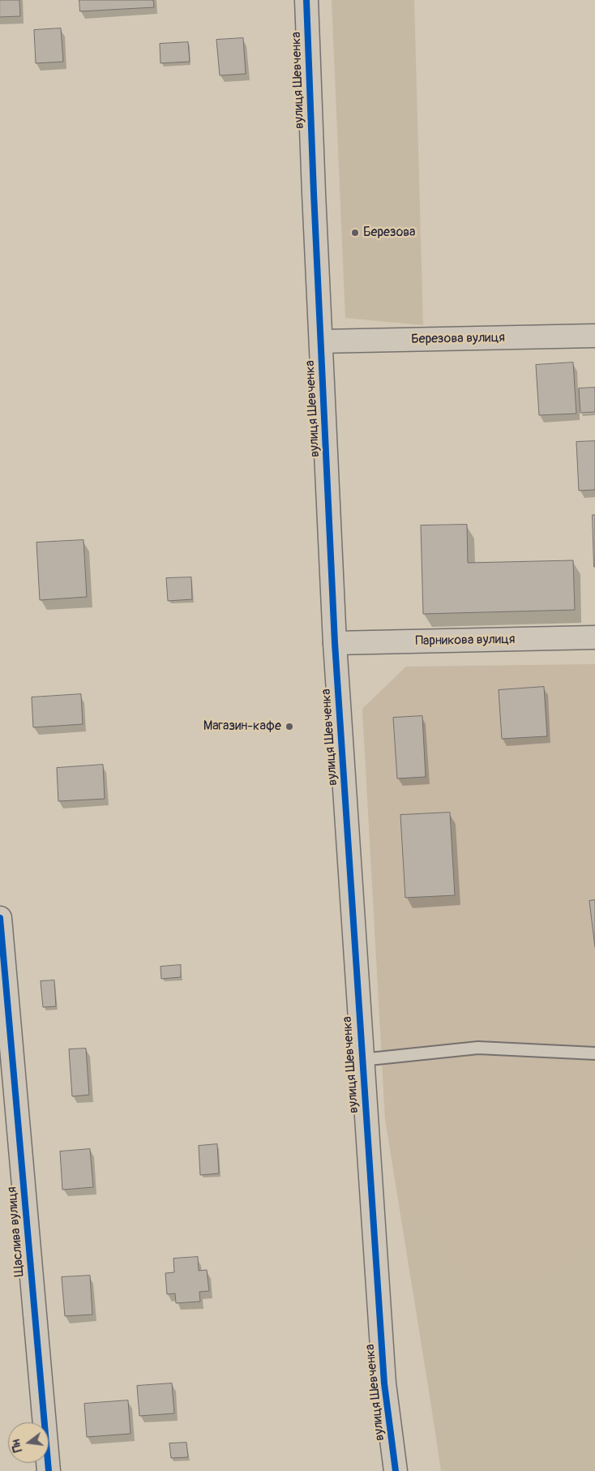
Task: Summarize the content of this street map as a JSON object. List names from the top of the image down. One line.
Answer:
{"streets":{"street":["вулиця Шевченка","Березова вулиця","Парникова вулиця","Щаслива вулиця"]},"crossings":[["вулиця Шевченка","Березова вулиця"],["вулиця Шевченка","Парникова вулиця"]],"places":["Березова","Магазин-кафе"],"north":"left"}
